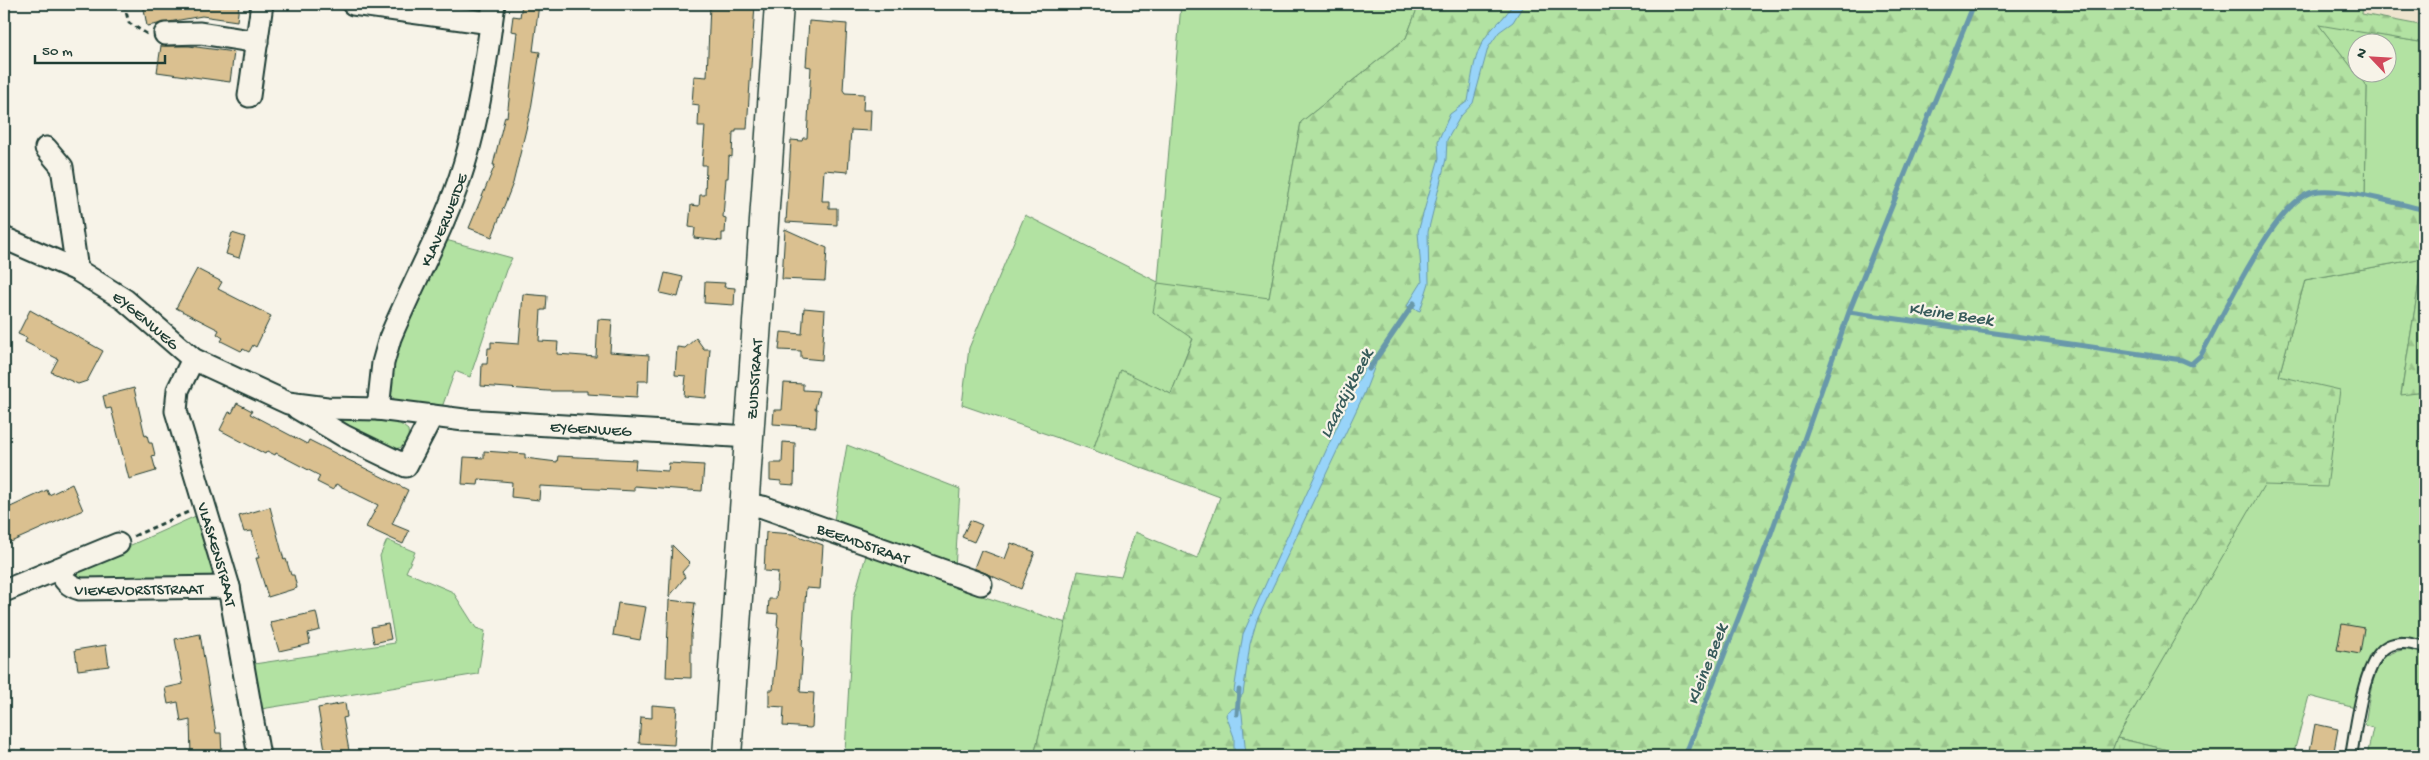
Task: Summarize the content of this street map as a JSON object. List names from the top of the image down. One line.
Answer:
{"streets":{"main road":["ZUIDSTRAAT"],"street":["KLAVERWEIDE","EYGENWEG","BEEMDSTRAAT","VLASKENSTRAAT","VIEKEVORSTSTRAAT"]},"crossings":[["KLAVERWEIDE","EYGENWEG"],["EYGENWEG","ZUIDSTRAAT"],["EYGENWEG","VLASKENSTRAAT"],["ZUIDSTRAAT","BEEMDSTRAAT"],["VLASKENSTRAAT","VIEKEVORSTSTRAAT"]],"water":["Kleine Beek","Laardijkbeek"],"scale_bar":"50 m","north":"top left"}
